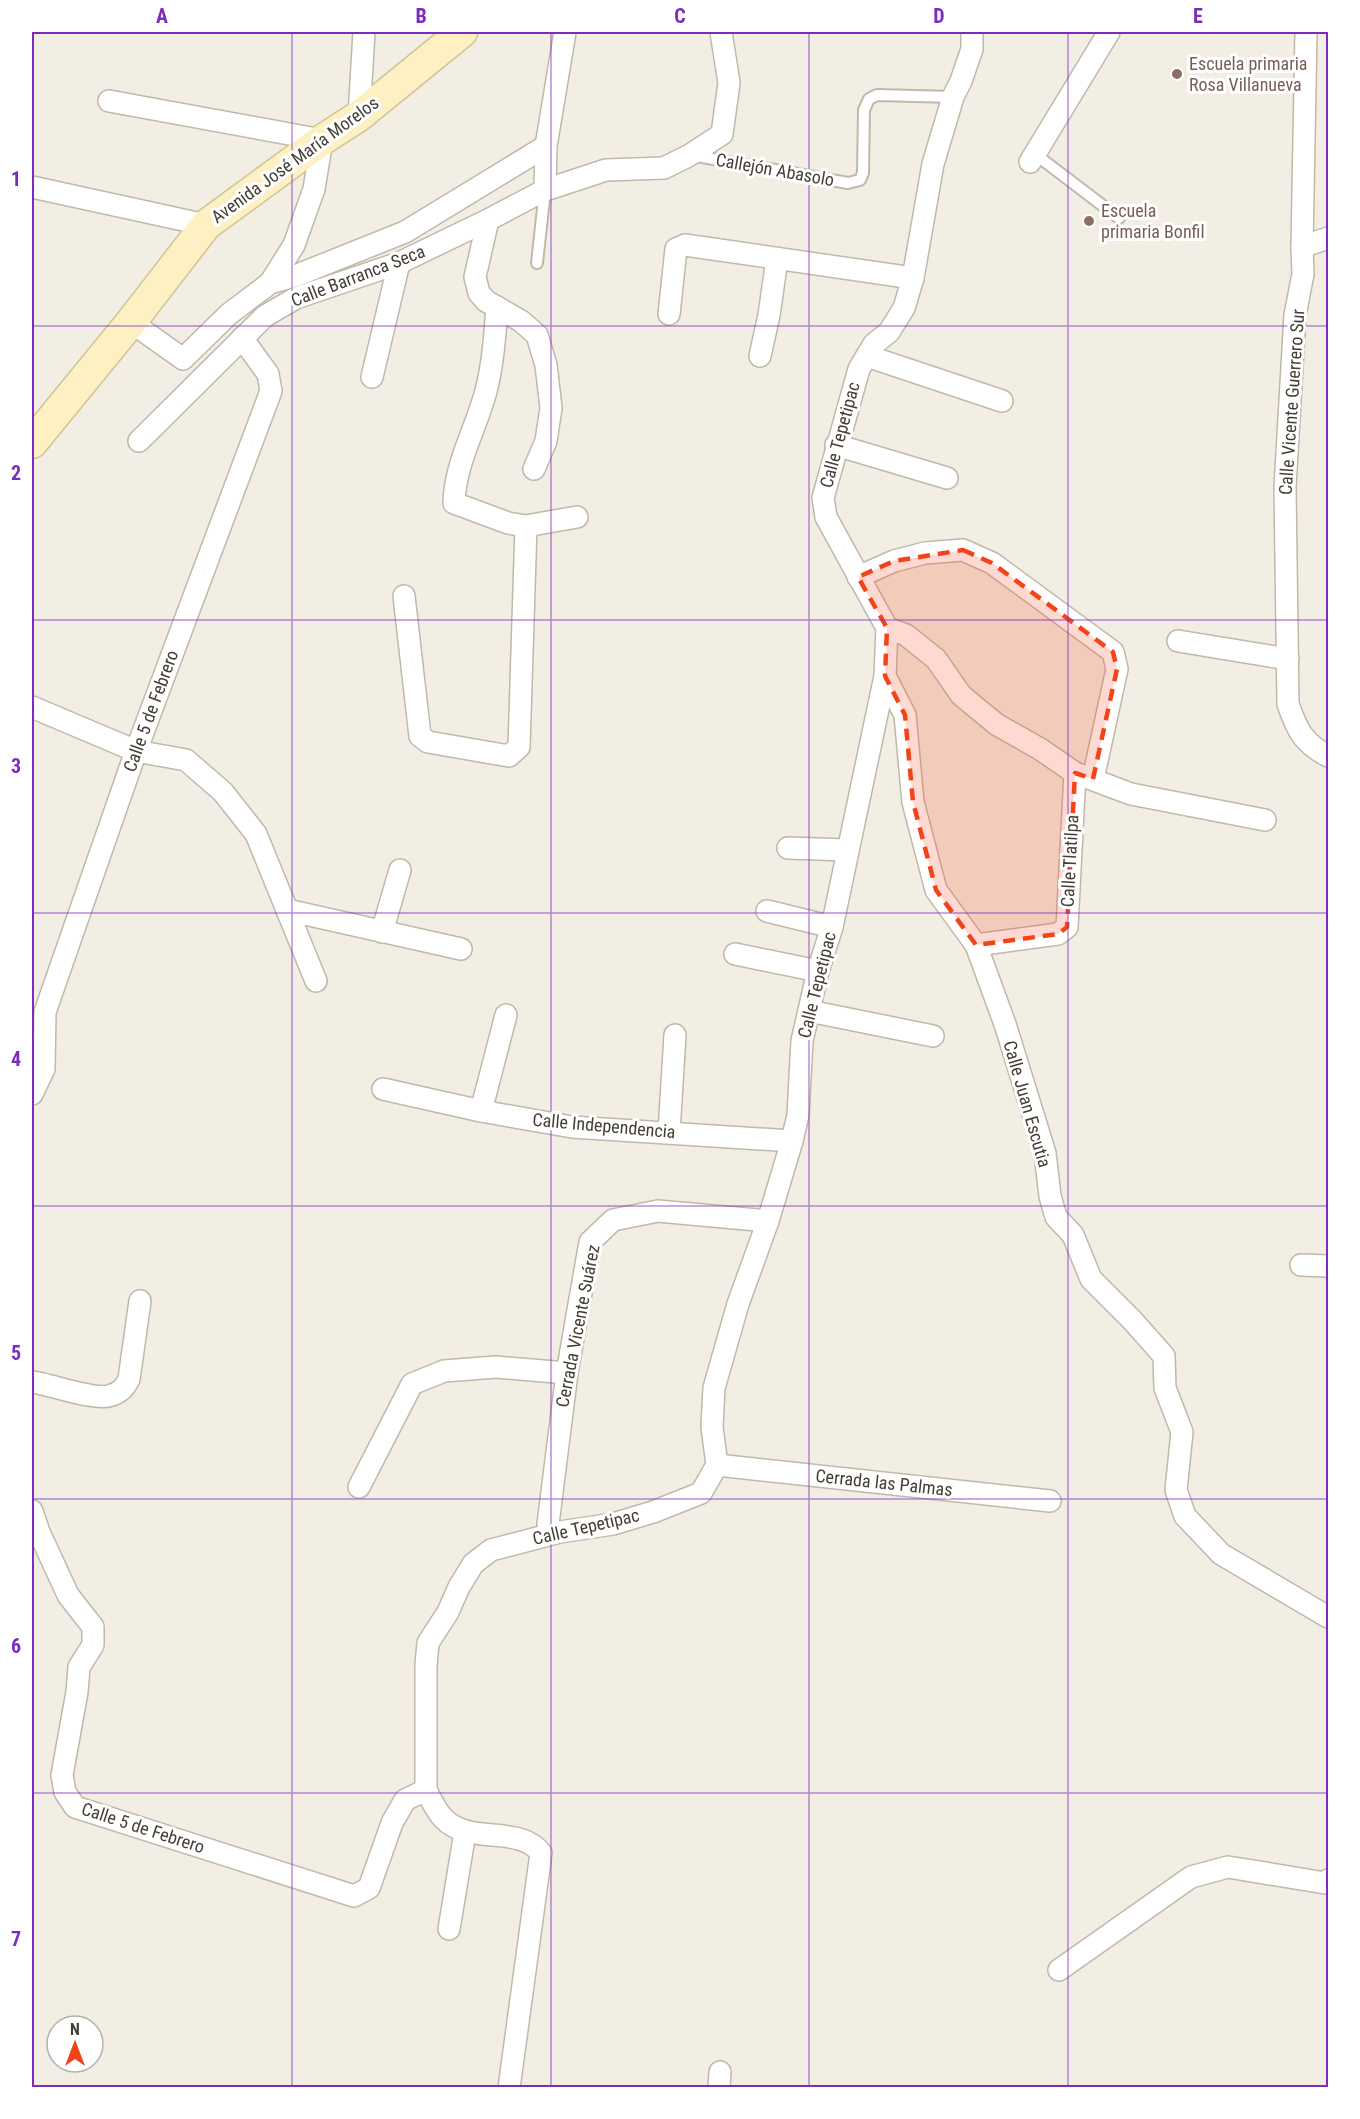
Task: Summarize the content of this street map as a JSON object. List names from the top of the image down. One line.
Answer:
{"streets":{"main road":["Avenida José María Morelos"],"street":["Calle Barranca Seca","Calle Vicente Guerrero Sur","Calle Tepetipac","Calle 5 de Febrero","Calle Tlatilpa","Calle Juan Escutia","Calle Independencia","Cerrada Vicente Suárez","Cerrada las Palmas"],"lane":["Callejón Abasolo"]},"crossings":[["Callejón Abasolo","Calle Barranca Seca"],["Callejón Abasolo","Calle Tepetipac"],["Calle Barranca Seca","Calle 5 de Febrero"],["Calle Tepetipac","Calle 5 de Febrero"],["Calle Tepetipac","Calle Tlatilpa"],["Calle Tepetipac","Calle Juan Escutia"],["Calle Tepetipac","Calle Independencia"],["Calle Tepetipac","Cerrada Vicente Suárez"],["Calle Tepetipac","Cerrada las Palmas"],["Calle Tlatilpa","Calle Juan Escutia"]],"places":["Escuela primaria Rosa Villanueva","Escuela primaria Bonfil"],"north":"top","grid":{"columns":["A","B","C","D","E"],"rows":["1","2","3","4","5","6","7"]}}
